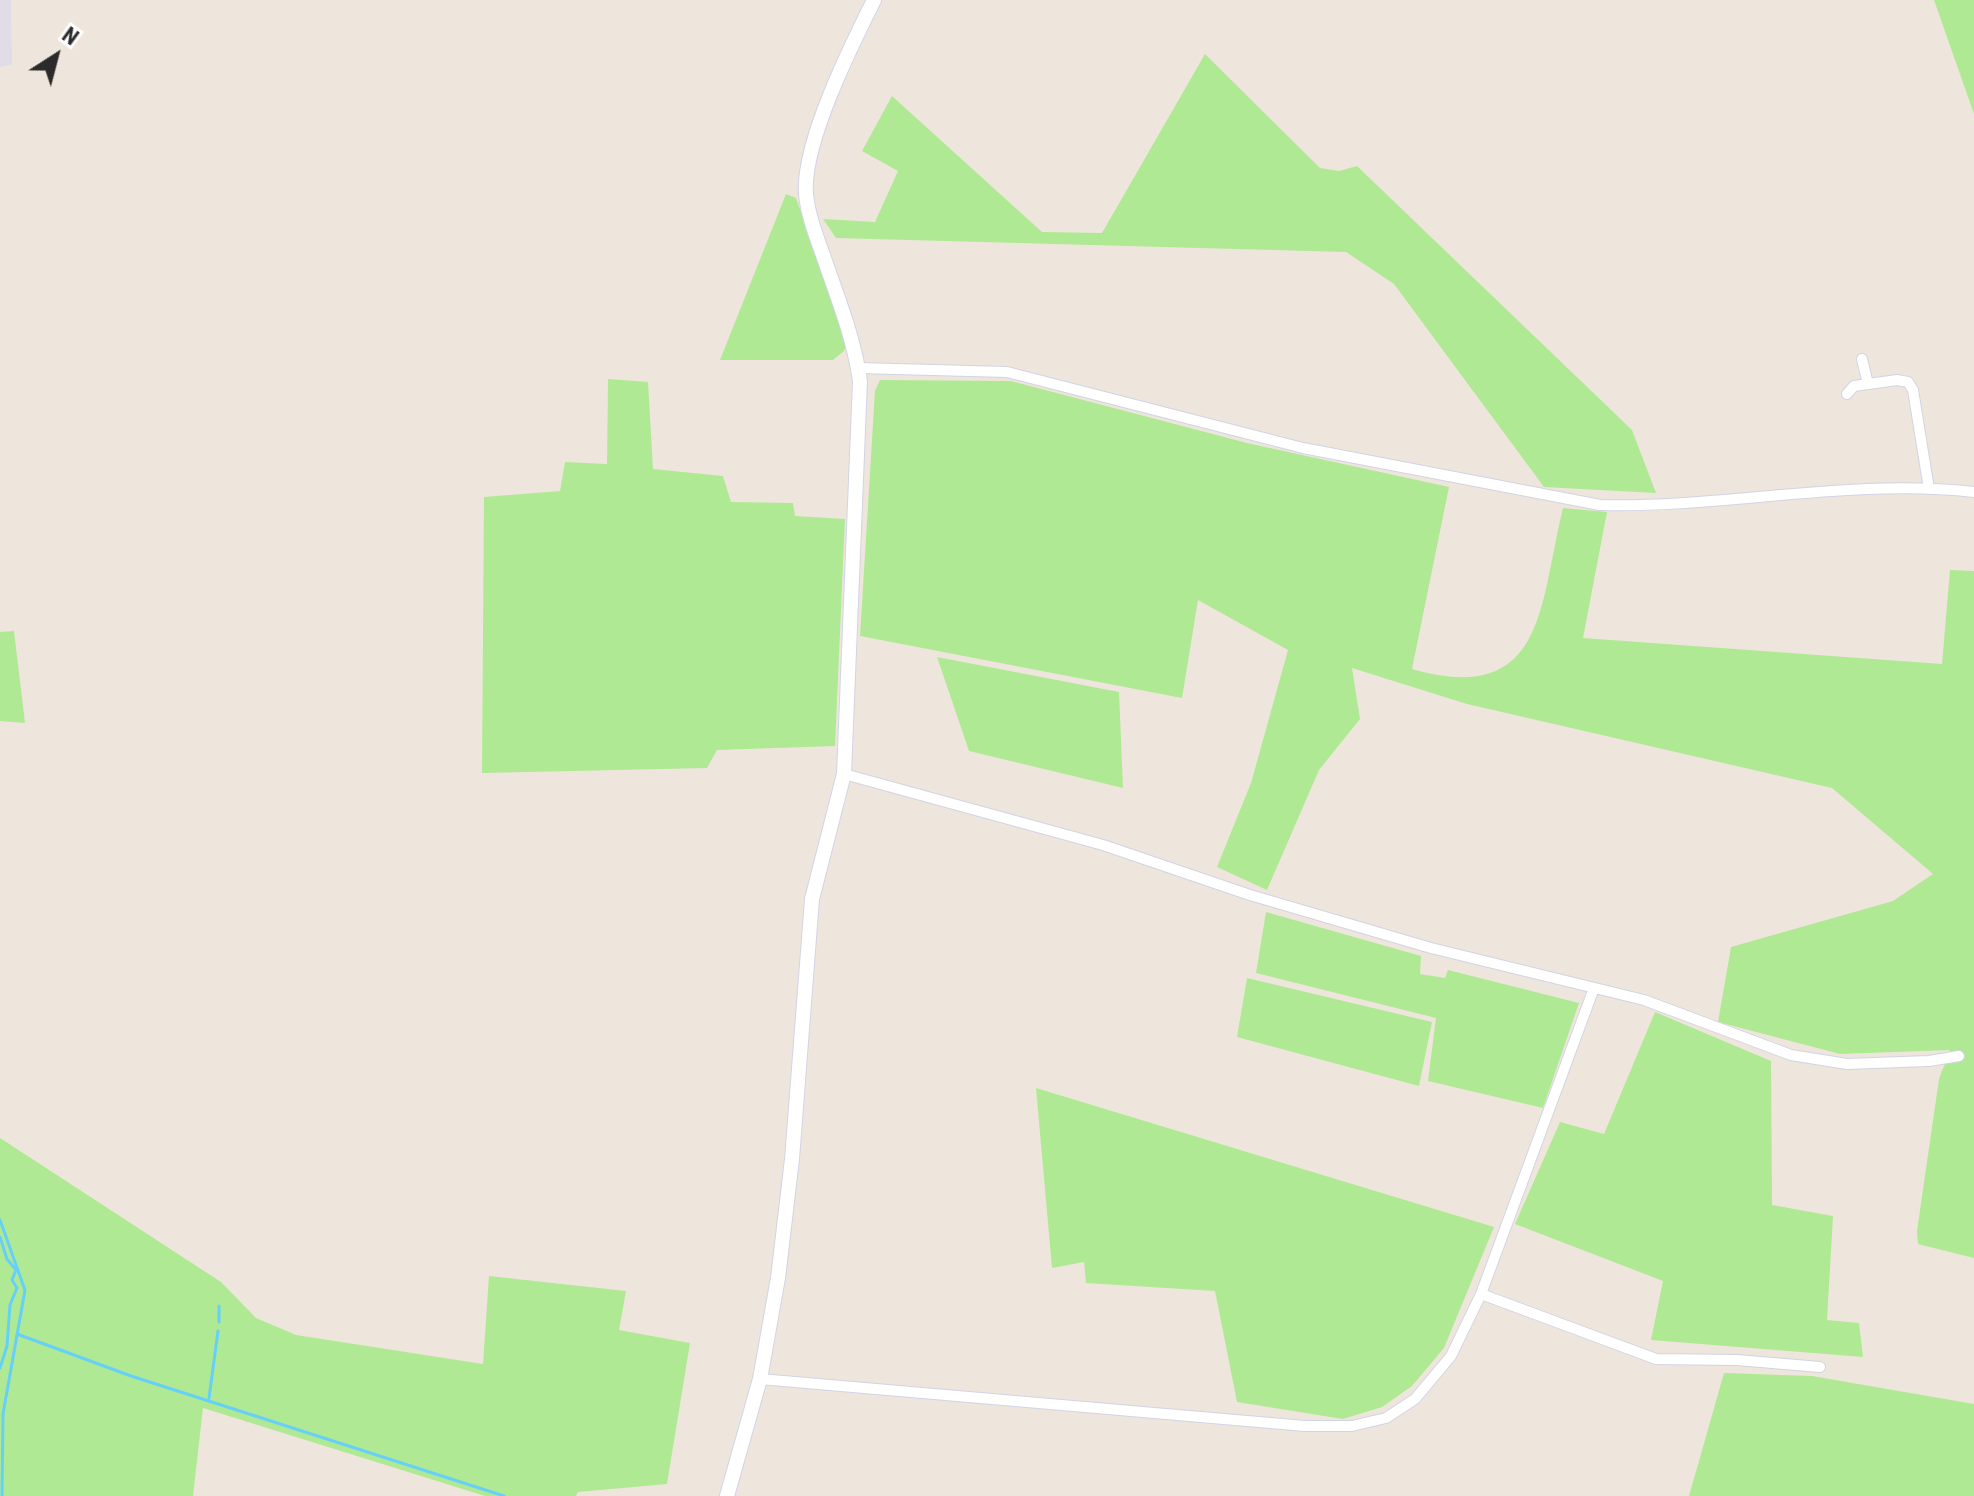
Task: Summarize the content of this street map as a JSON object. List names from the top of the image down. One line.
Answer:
{"north":"top right"}
